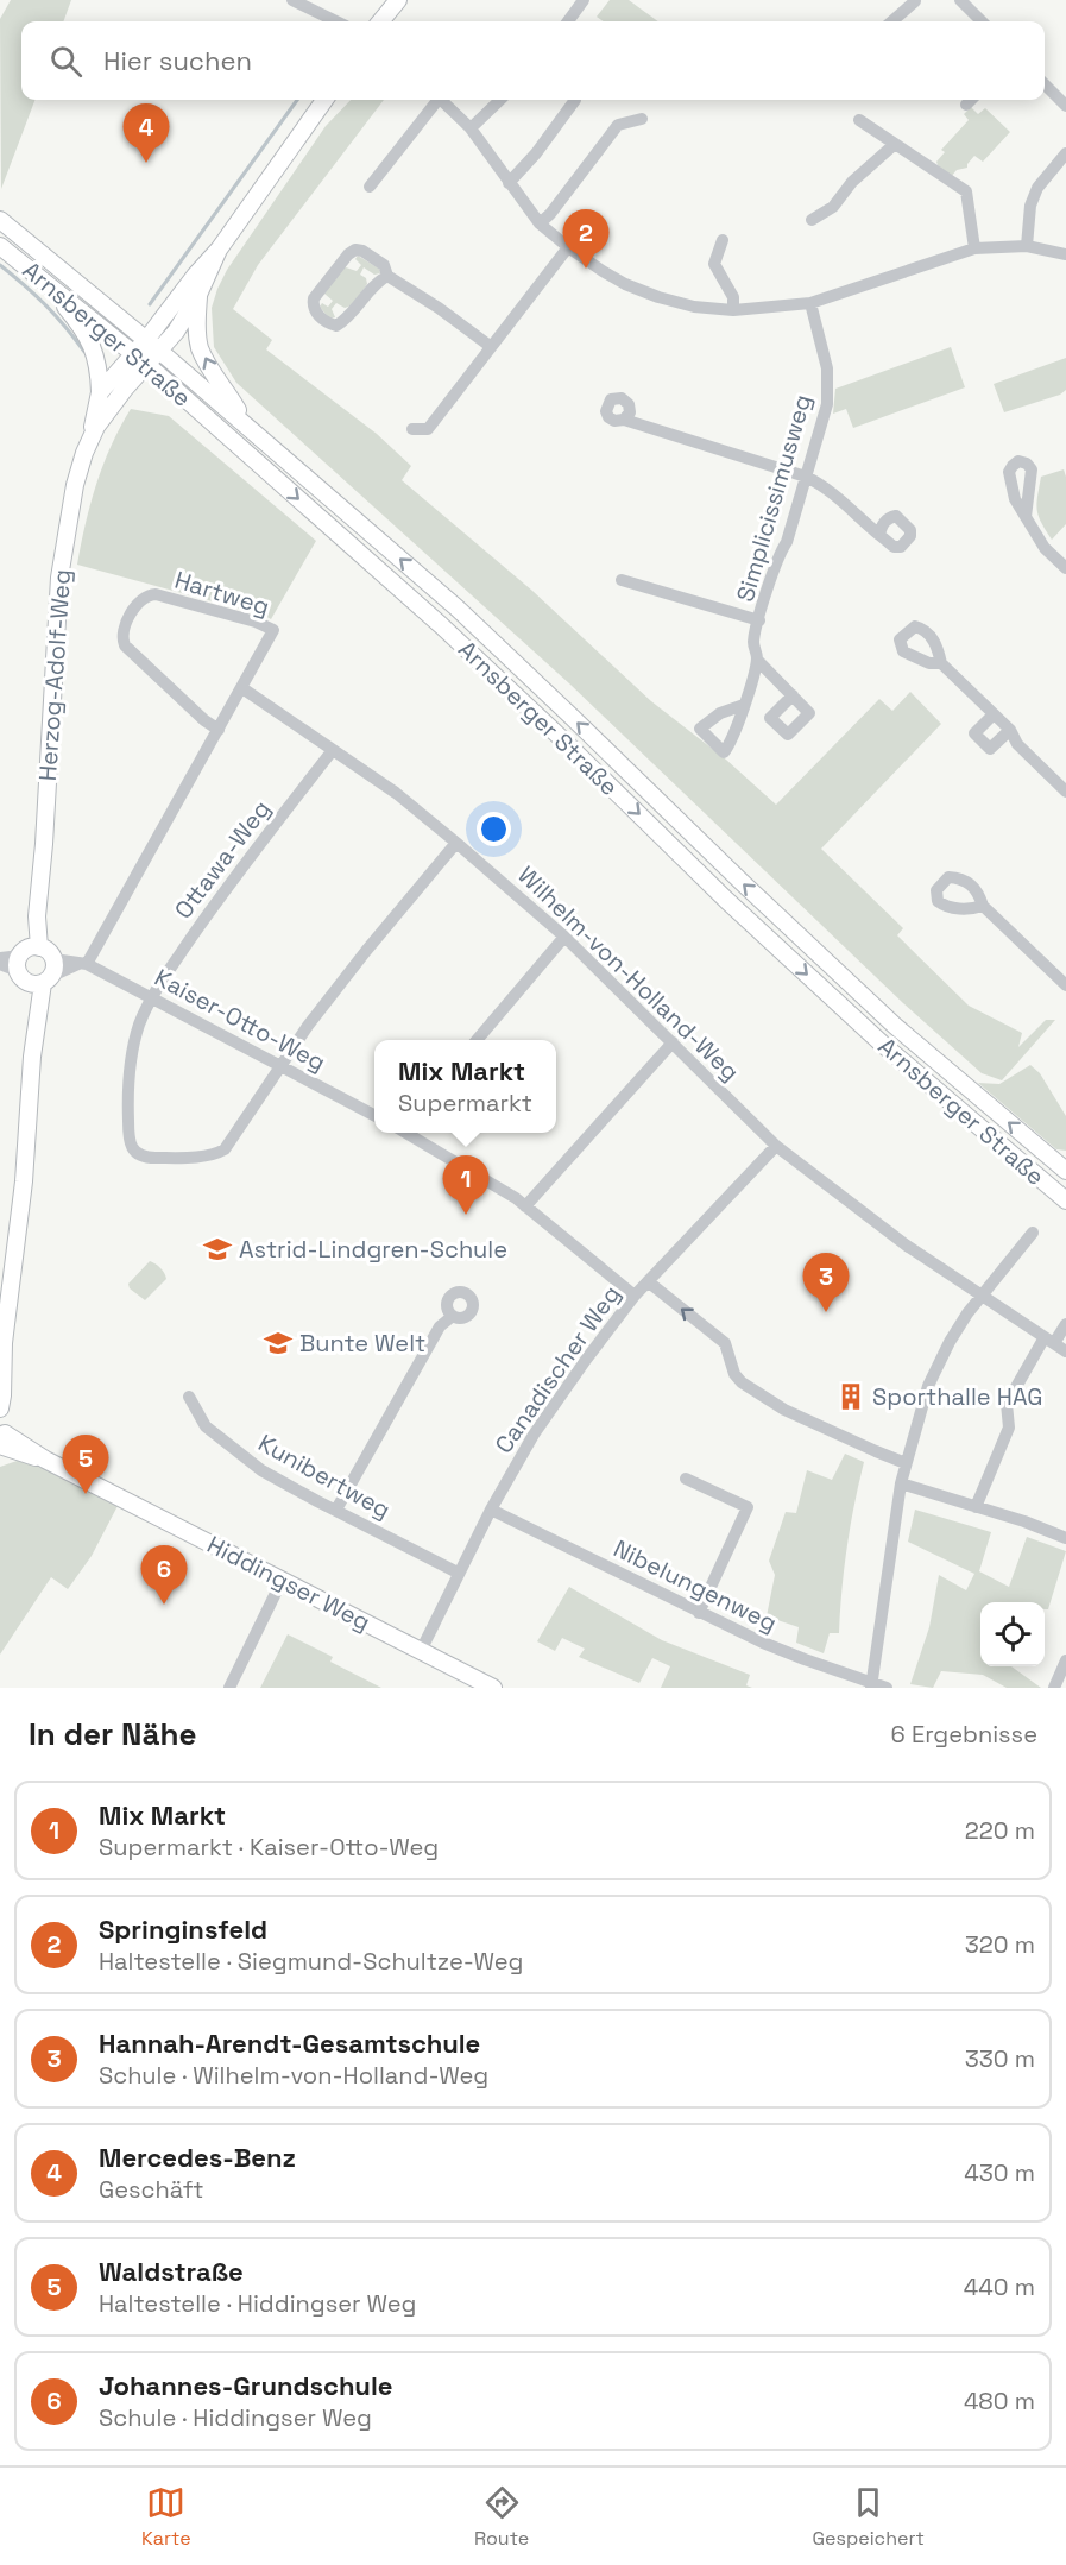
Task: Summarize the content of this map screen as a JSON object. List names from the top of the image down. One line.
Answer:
{"streets":{"main road":["Arnsberger Straße","Herzog-Adolf-Weg","Hiddingser Weg"],"street":["Simplicissimusweg","Hartweg","Ottawa-Weg","Wilhelm-von-Holland-Weg","Kaiser-Otto-Weg","Canadischer Weg","Kunibertweg","Nibelungenweg"]},"crossings":[["Arnsberger Straße","Herzog-Adolf-Weg"],["Hartweg","Wilhelm-von-Holland-Weg"],["Hartweg","Kaiser-Otto-Weg"],["Ottawa-Weg","Wilhelm-von-Holland-Weg"],["Ottawa-Weg","Kaiser-Otto-Weg"],["Wilhelm-von-Holland-Weg","Canadischer Weg"],["Canadischer Weg","Kunibertweg"],["Canadischer Weg","Hiddingser Weg"],["Canadischer Weg","Nibelungenweg"]],"places":{"school or university":["Astrid-Lindgren-Schule","Bunte Welt"],"building":["Sporthalle HAG"]},"page":{"search":"Hier suchen","pins":["4","2","1","3","5","6"],"popup":["Mix Markt","Supermarkt"],"heading":["In der Nähe","6 Ergebnisse"],"list":[{"mark":"1","name":"Mix Markt","note":"Supermarkt · Kaiser-Otto-Weg","value":"220 m"},{"mark":"2","name":"Springinsfeld","note":"Haltestelle · Siegmund-Schultze-Weg","value":"320 m"},{"mark":"3","name":"Hannah-Arendt-Gesamtschule","note":"Schule · Wilhelm-von-Holland-Weg","value":"330 m"},{"mark":"4","name":"Mercedes-Benz","note":"Geschäft","value":"430 m"},{"mark":"5","name":"Waldstraße","note":"Haltestelle · Hiddingser Weg","value":"440 m"},{"mark":"6","name":"Johannes-Grundschule","note":"Schule · Hiddingser Weg","value":"480 m"}],"nav":["Karte","Route","Gespeichert"]}}
